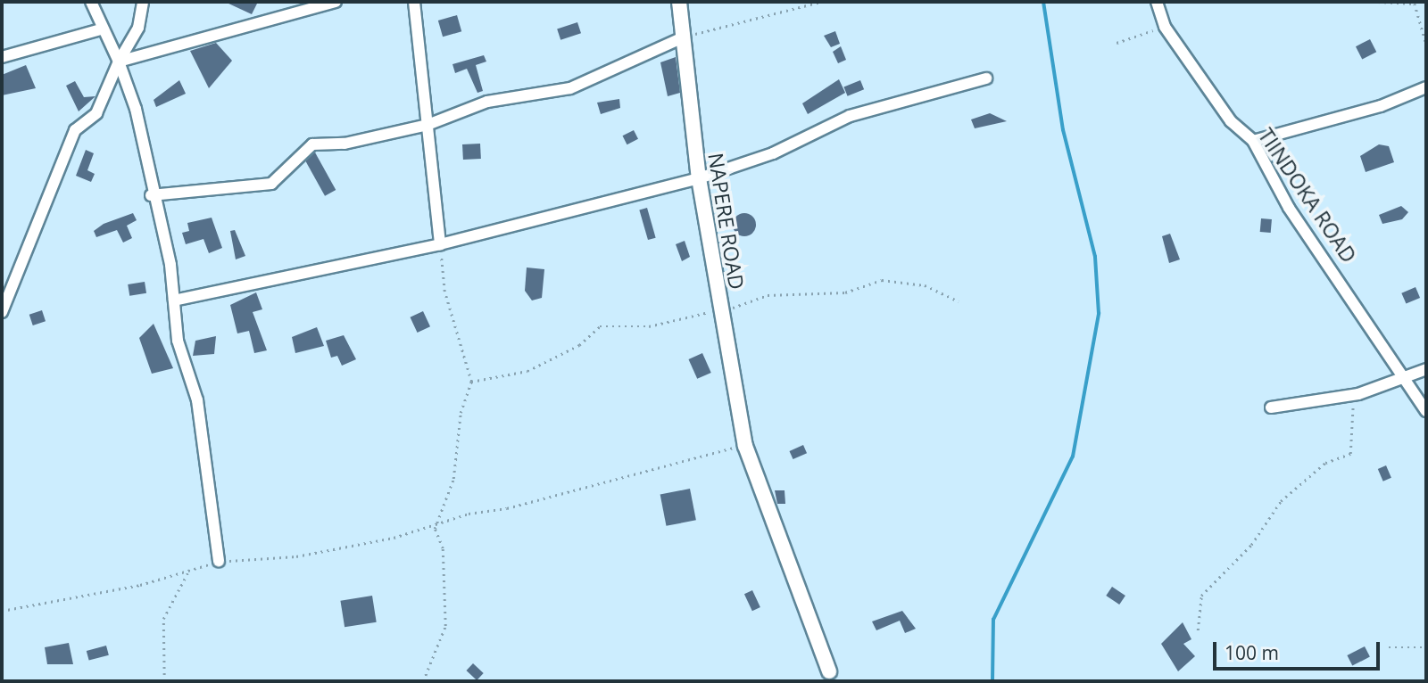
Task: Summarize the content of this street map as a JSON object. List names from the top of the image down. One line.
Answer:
{"streets":{"street":["TIINDOKA ROAD","NAPERE ROAD"]},"scale_bar":"100 m"}
